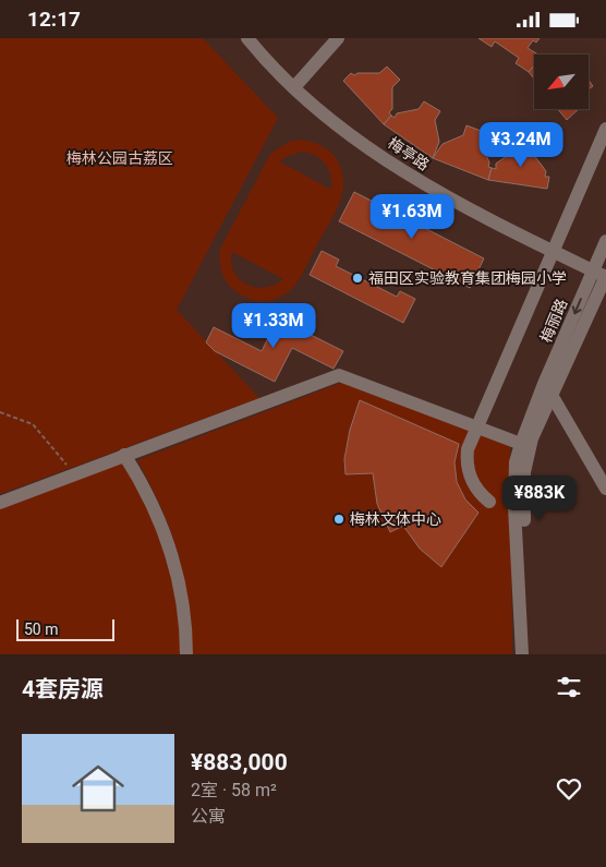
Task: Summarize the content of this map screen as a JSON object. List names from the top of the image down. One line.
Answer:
{"streets":{"street":["梅亭路","梅丽路"]},"crossings":[["梅亭路","梅丽路"]],"parks":["梅林公园古荔区"],"places":["福田区实验教育集团梅园小学","梅林文体中心"],"scale_bar":"50 m","north":"bottom left","page":{"status":"12:17","price":["¥3.24M","¥1.63M","¥1.33M","¥883K"],"scale":"50 m","heading":"4套房源","list":[{"name":"¥883,000","note":"2室 · 58 m² · 公寓"}]}}
